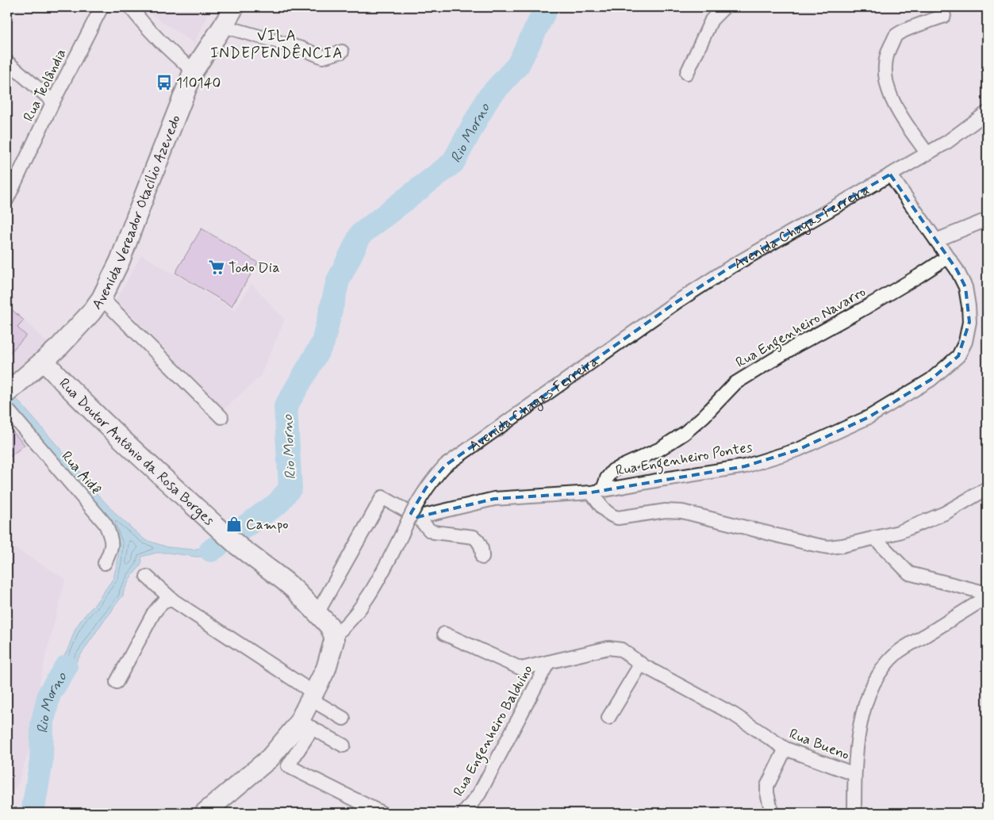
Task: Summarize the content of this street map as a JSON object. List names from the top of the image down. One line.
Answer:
{"streets":{"street":["Rua Teolândia","Avenida Vereador Otacílio Azevedo","Avenida Chagas Ferreira","Rua Engenheiro Navarro","Rua Doutor Antônio da Rosa Borges","Rua Engenheiro Pontes","Rua Aidê","Rua Engenheiro Balduino","Rua Bueno"]},"crossings":[["Avenida Vereador Otacílio Azevedo","Rua Doutor Antônio da Rosa Borges"],["Avenida Chagas Ferreira","Rua Doutor Antônio da Rosa Borges"],["Avenida Chagas Ferreira","Rua Engenheiro Pontes"],["Rua Engenheiro Navarro","Rua Engenheiro Pontes"],["Rua Engenheiro Balduino","Rua Bueno"]],"districts":["VILA INDEPENDÊNCIA"],"water":["Rio Morno"],"places":{"bus stop":["110140"],"supermarket":["Todo Dia"],"shop":["Campo"]}}
